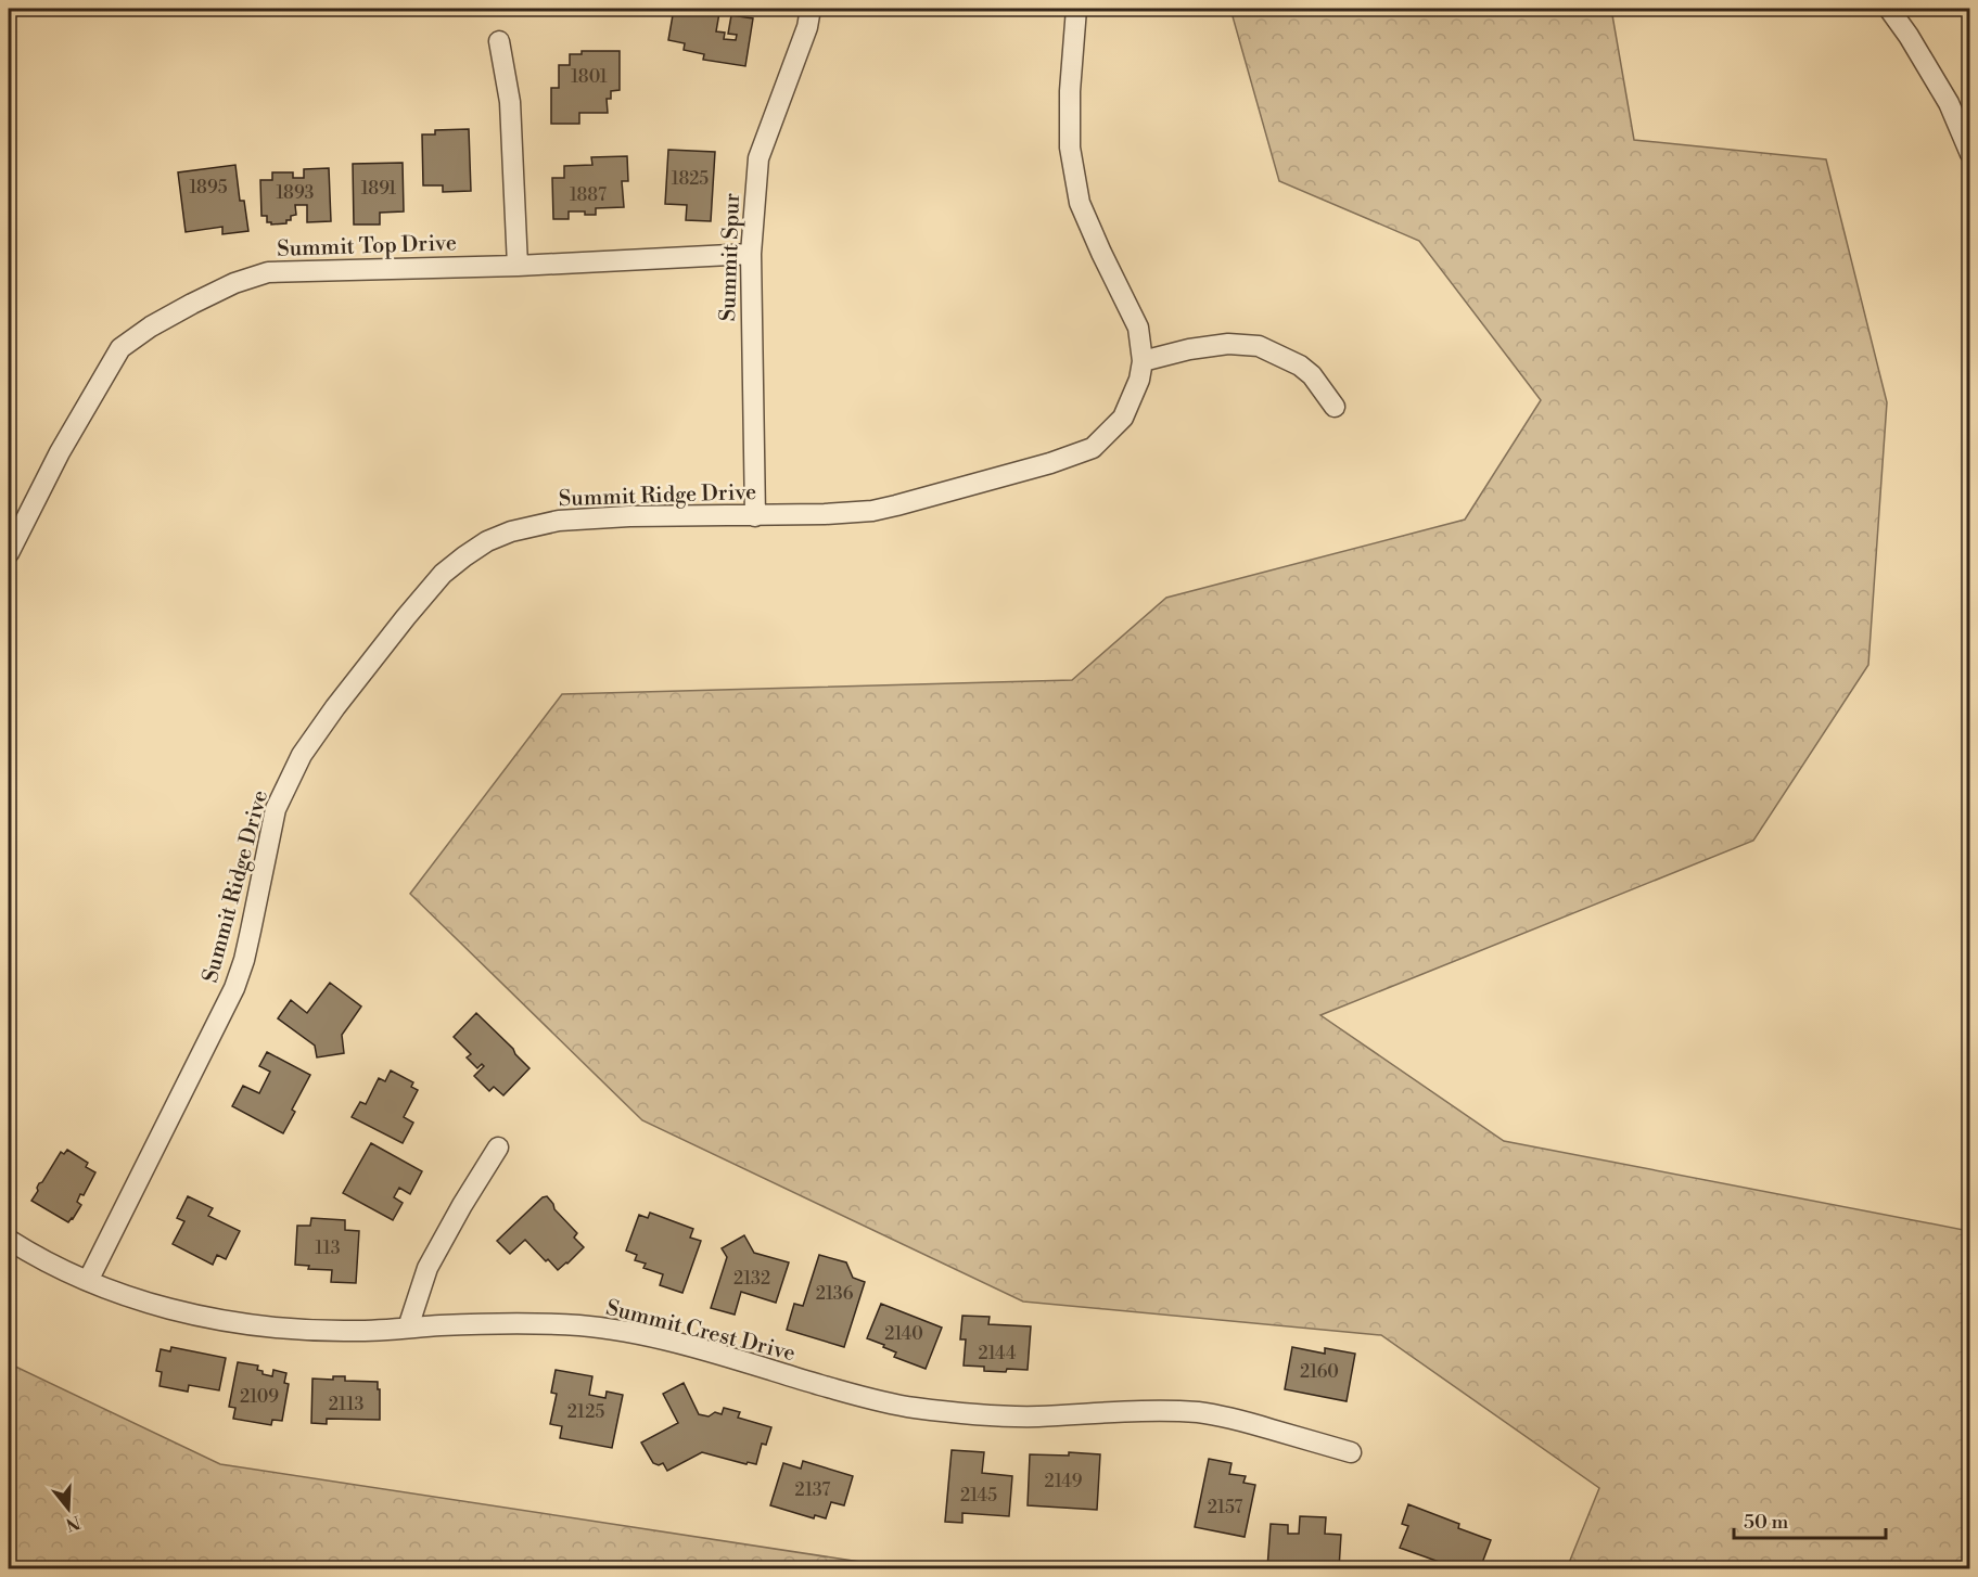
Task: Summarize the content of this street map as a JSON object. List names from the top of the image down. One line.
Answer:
{"streets":{"street":["Summit Top Drive","Summit Spur","Summit Ridge Drive","Summit Crest Drive"]},"crossings":[["Summit Top Drive","Summit Spur"],["Summit Spur","Summit Ridge Drive"],["Summit Ridge Drive","Summit Crest Drive"]],"house_numbers":["1801","1825","1895","1891","1893","1887","113","2132","2136","2140","2144","2160","2109","2113","2125","2149","2137","2145","2157"],"scale_bar":"50 m","north":"bottom"}
